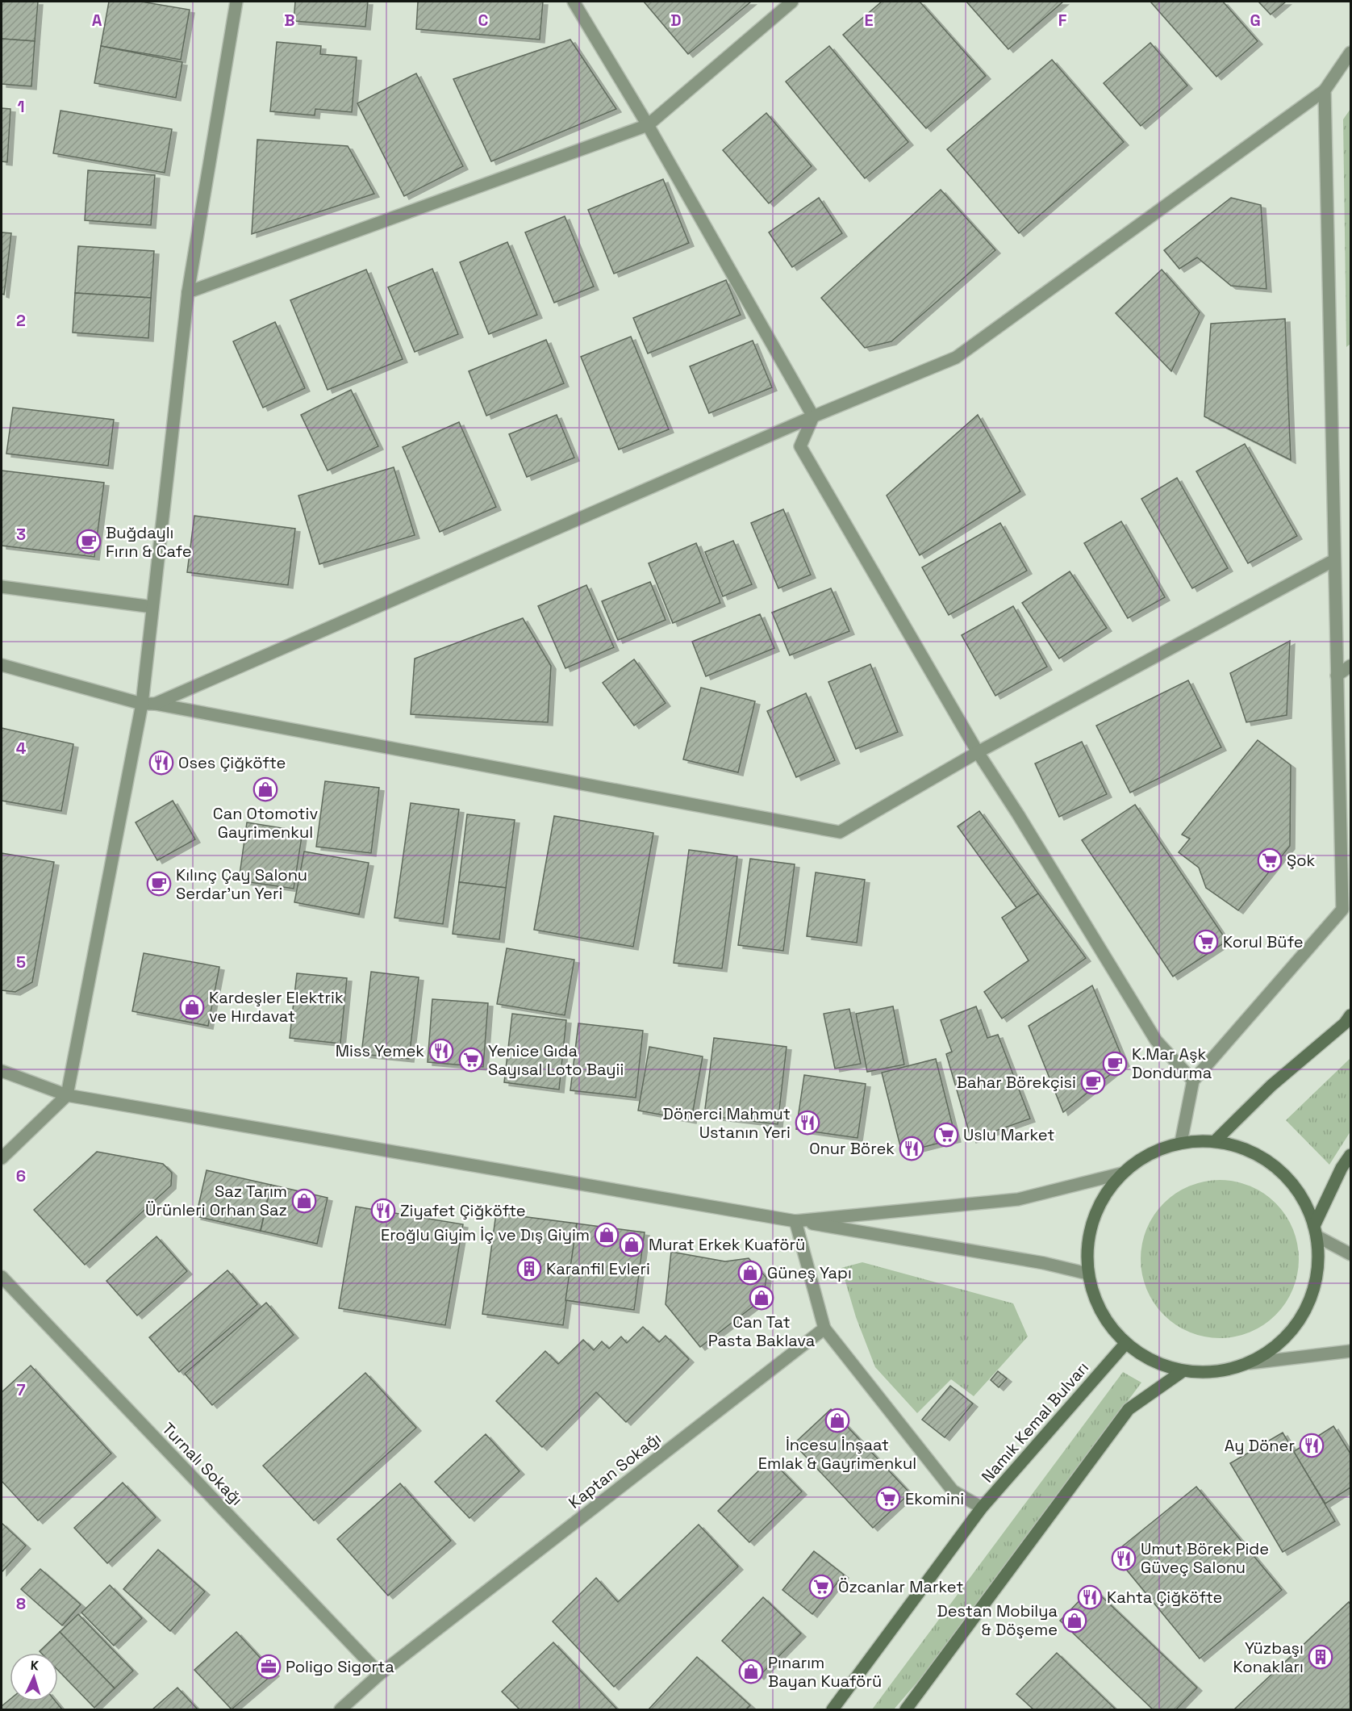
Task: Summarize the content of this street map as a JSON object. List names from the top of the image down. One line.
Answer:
{"streets":{"main road":["Namık Kemal Bulvarı"],"street":["Turnalı Sokağı","Kaptan Sokağı"]},"crossings":[["Turnalı Sokağı","Kaptan Sokağı"]],"places":{"cafe":["Buğdaylı Fırın & Cafe","Kılınç Çay Salonu Serdar'un Yeri","K.Mar Aşk Dondurma","Bahar Börekçisi"],"restaurant":["Oses Çiğköfte","Miss Yemek","Dönerci Mahmut Ustanın Yeri","Onur Börek","Ziyafet Çiğköfte","Ay Döner","Umut Börek Pide Güveç Salonu","Kahta Çiğköfte"],"shop":["Can Otomotiv Gayrimenkul","Kardeşler Elektrik ve Hırdavat","Saz Tarım Ürünleri Orhan Saz","Eroğlu Giyim İç ve Dış Giyim","Murat Erkek Kuaförü","Güneş Yapı","Can Tat Pasta Baklava","İncesu İnşaat Emlak & Gayrimenkul","Destan Mobilya & Döşeme","Pınarım Bayan Kuaförü"],"supermarket":["Şok","Korul Büfe","Yenice Gıda Sayısal Loto Bayii","Uslu Market","Ekomini","Özcanlar Market"],"building":["Karanfil Evleri","Yüzbaşı Konakları"],"office":["Poligo Sigorta"]},"north":"top","grid":{"columns":["A","B","C","D","E","F","G"],"rows":["1","2","3","4","5","6","7","8"]}}
